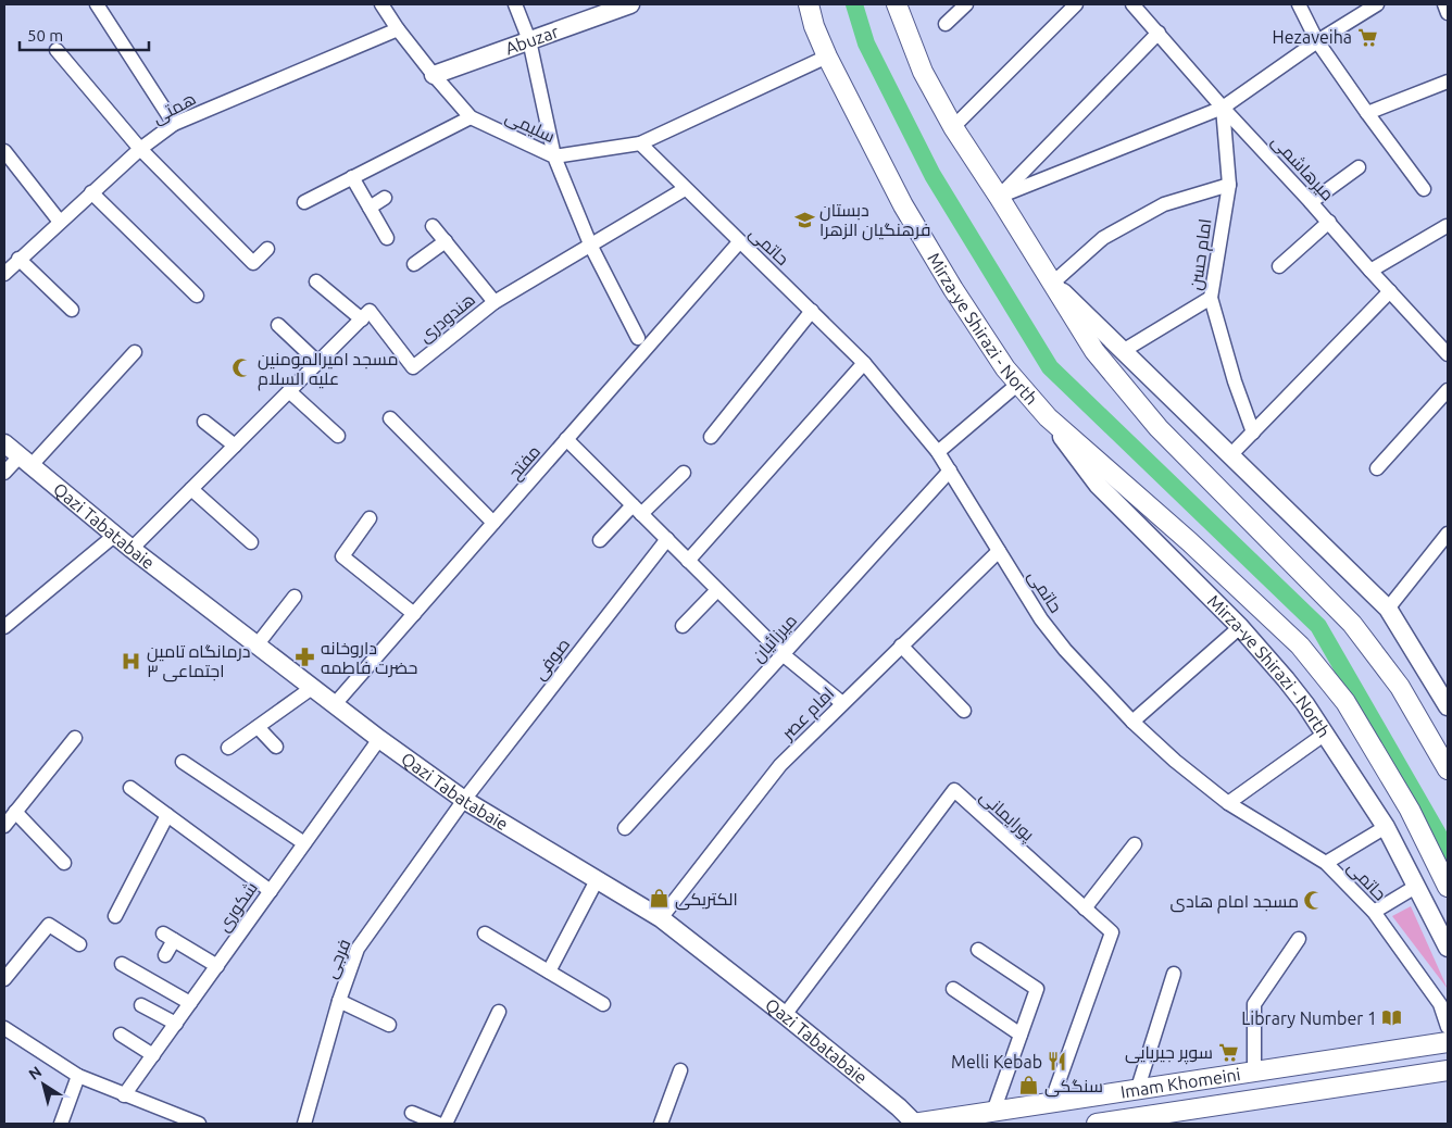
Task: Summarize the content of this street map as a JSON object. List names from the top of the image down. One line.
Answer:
{"streets":{"main road":["Mirza-ye Shirazi - North","Imam Khomeini"],"street":["Abuzar","همتی","سلیمی","میرهاشمی","حاتمی","امام حسن","هندودری","مفتح","Qazi Tabatabaie","میرزائیان","صوفی","امام عصر","پورایمانی","شکوری","فرجی"]},"crossings":[["Abuzar","سلیمی"],["همتی","سلیمی"],["سلیمی","هندودری"],["میرهاشمی","امام حسن"],["حاتمی","هندودری"],["حاتمی","مفتح"],["حاتمی","میرزائیان"],["حاتمی","امام عصر"],["مفتح","Qazi Tabatabaie"],["Qazi Tabatabaie","صوفی"],["Qazi Tabatabaie","امام عصر"],["Qazi Tabatabaie","پورایمانی"],["Qazi Tabatabaie","شکوری"],["Qazi Tabatabaie","فرجی"],["Qazi Tabatabaie","Imam Khomeini"],["صوفی","فرجی"],["پورایمانی","Imam Khomeini"]],"places":{"supermarket":["Hezaveiha","سوپر جیریایی"],"school or university":["دبستان فرهنگیان الزهرا"],"mosque":["مسجد امیرالمومنین علیه السلام","مسجد امام هادی"],"pharmacy":["داروخانه حضرت فاطمه"],"hospital":["درمانگاه تامین اجتماعی ۳"],"shop":["الکتریکی","سنگکی"],"library":["Library Number 1"],"restaurant":["Melli Kebab"]},"scale_bar":"50 m","north":"top left"}
